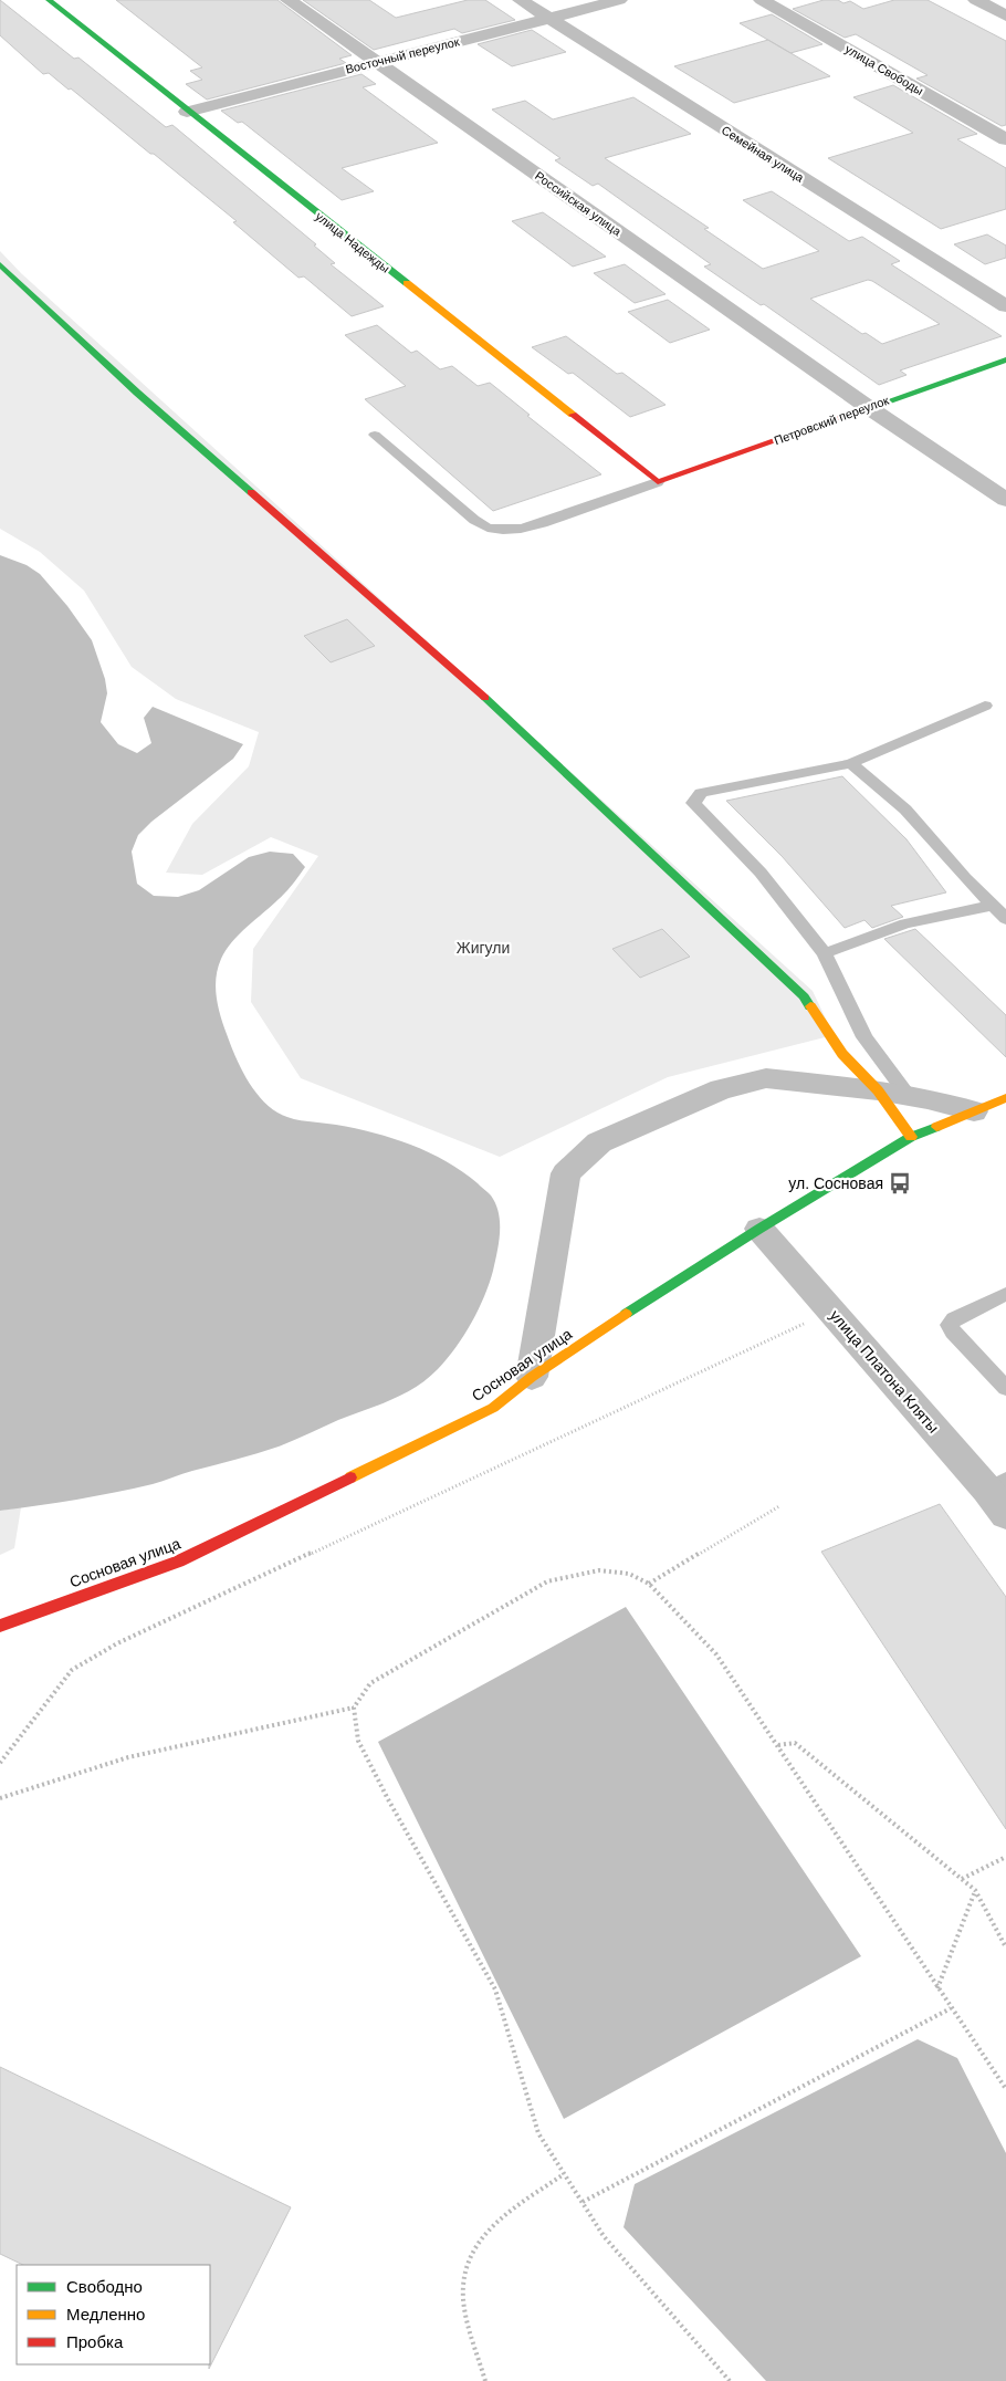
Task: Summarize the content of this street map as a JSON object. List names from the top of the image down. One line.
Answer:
{"streets":{"street":["Восточный переулок","улица Свободы","Семейная улица","Российская улица","улица Надежды","Петровский переулок","Сосновая улица","улица Платона Кляты"]},"crossings":[["Восточный переулок","Семейная улица"],["Восточный переулок","Российская улица"],["Восточный переулок","улица Надежды"],["Российская улица","Петровский переулок"],["улица Надежды","Петровский переулок"],["Сосновая улица","улица Платона Кляты"]],"parks":["Жигули"],"places":{"bus stop":["ул. Сосновая"]},"legend":["Свободно","Медленно","Пробка"]}
